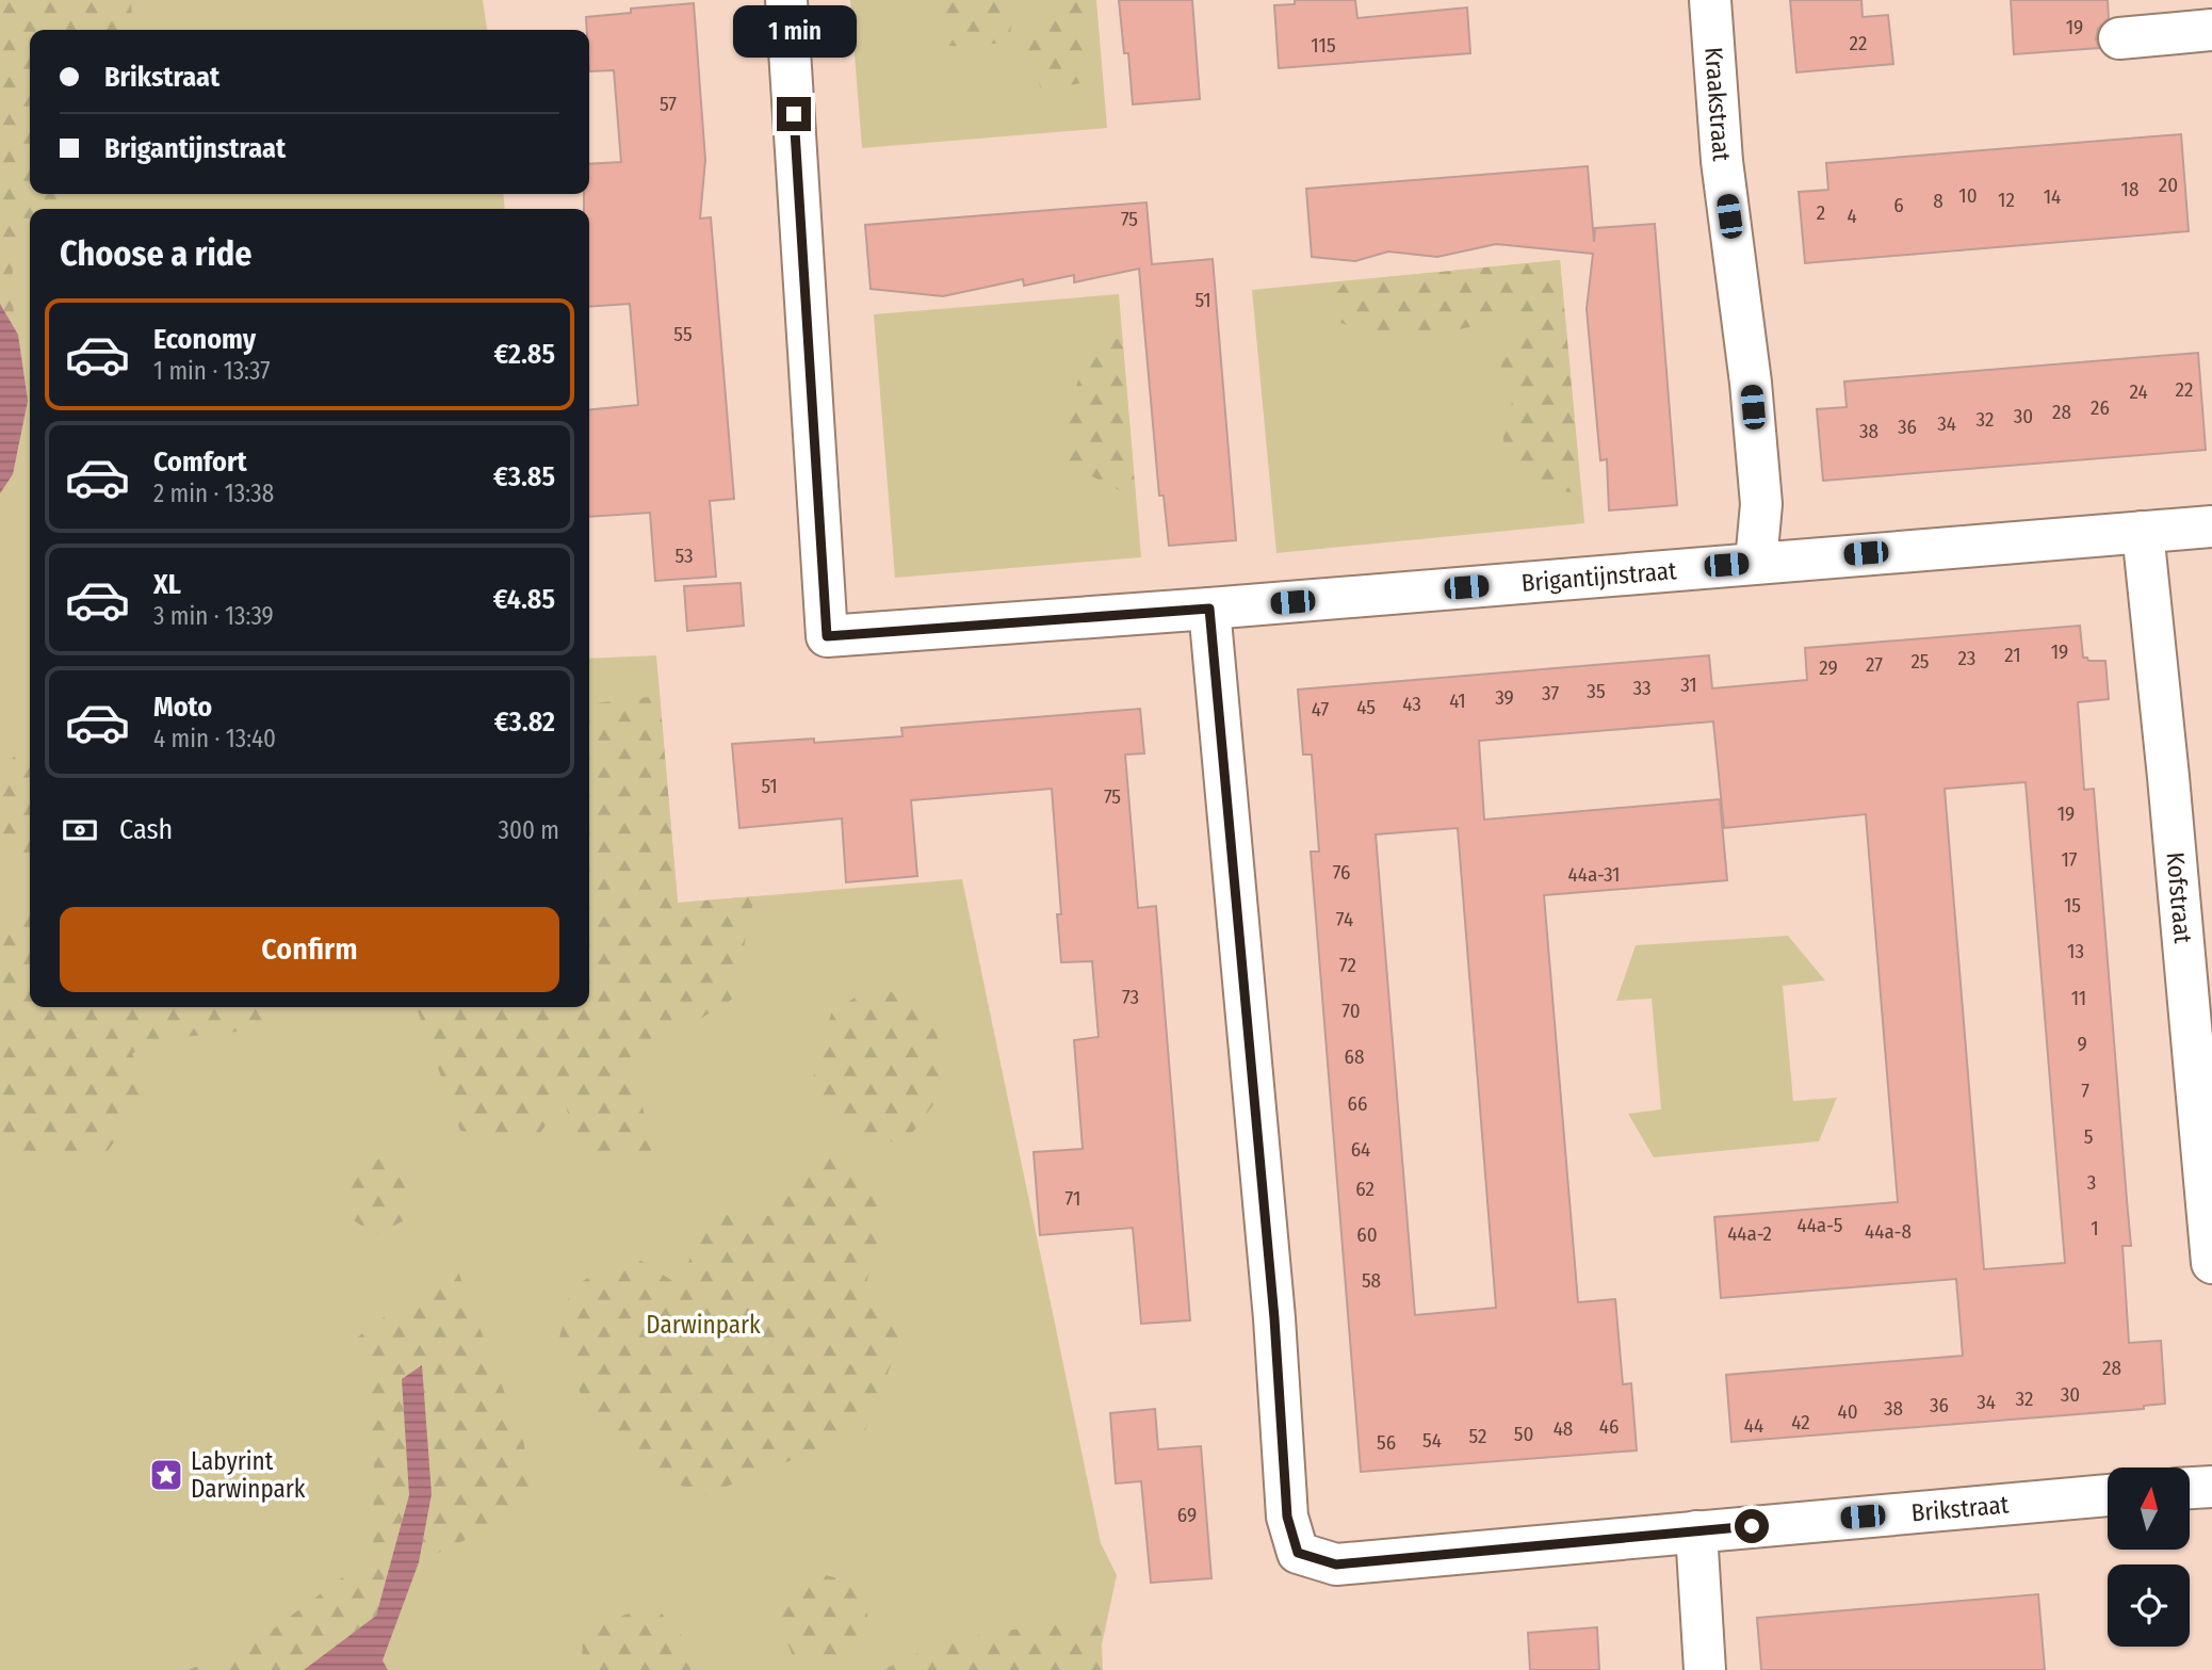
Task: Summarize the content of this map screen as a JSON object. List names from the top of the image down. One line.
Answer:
{"streets":{"street":["Kraakstraat","Brigantijnstraat","Kofstraat","Brikstraat"]},"crossings":[["Kraakstraat","Brigantijnstraat"],["Brigantijnstraat","Kofstraat"],["Brigantijnstraat","Brikstraat"]],"parks":["Darwinpark"],"places":{"place":["Labyrint Darwinpark"]},"house_numbers":["19","22","115","57","20","18","10","14","12","8","6","2","4","75","51","55","22","24","26","28","30","32","34","36","38","53","19","21","23","25","27","29","31","33","35","37","39","41","43","45","47","51","75","19","17","76","44a-31","15","74","13","72","73","11","70","9","68","7","66","5","64","3","62","71","44a-5","1","44a-8","44a-2","60","58","28","30","32","34","36","38","40","42","44","46","48","50","52","54","56","69"],"north":"top","page":{"bubble":"1 min","banner":["Brikstraat","Brigantijnstraat"],"heading":"Choose a ride","list":[{"name":"Economy","note":"1 min · 13:37","value":"€2.85"},{"name":"Comfort","note":"2 min · 13:38","value":"€3.85"},{"name":"XL","note":"3 min · 13:39","value":"€4.85"},{"name":"Moto","note":"4 min · 13:40","value":"€3.82"}],"pay":["Cash","300 m"],"buttons":"Confirm"}}
